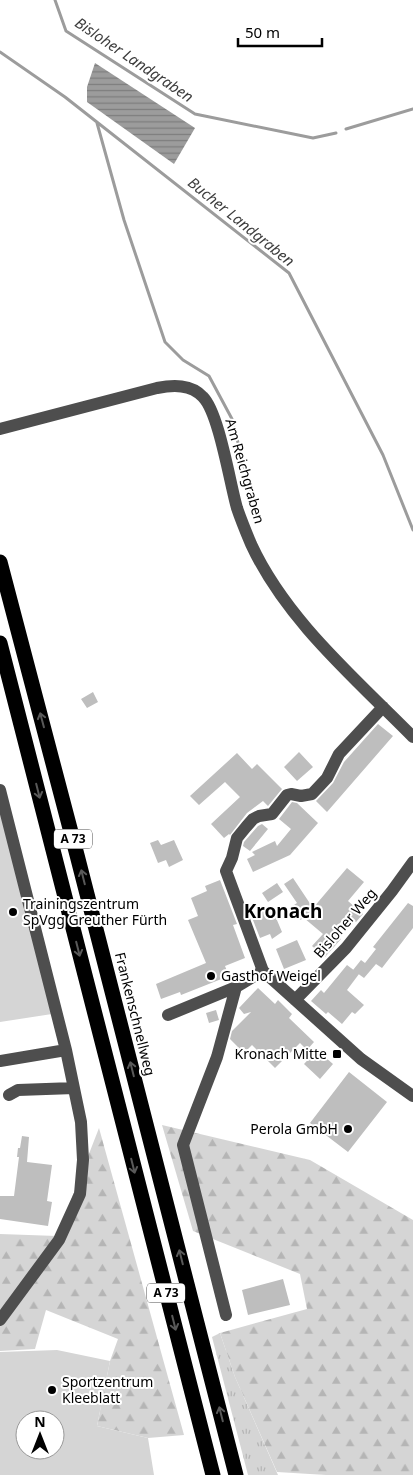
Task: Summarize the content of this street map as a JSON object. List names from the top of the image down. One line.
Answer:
{"streets":{"highway":["A 73","Frankenschnellweg"],"street":["Am Reichgraben","Bisloher Weg"]},"districts":["Kronach"],"water":["Bisloher Landgraben","Bucher Landgraben"],"places":{"other":["Trainingszentrum SpVgg Greuther Fürth","Gasthof Weigel","Perola GmbH","Sportzentrum Kleeblatt"],"transit":["Kronach Mitte"]},"scale_bar":"50 m","north":"top"}
